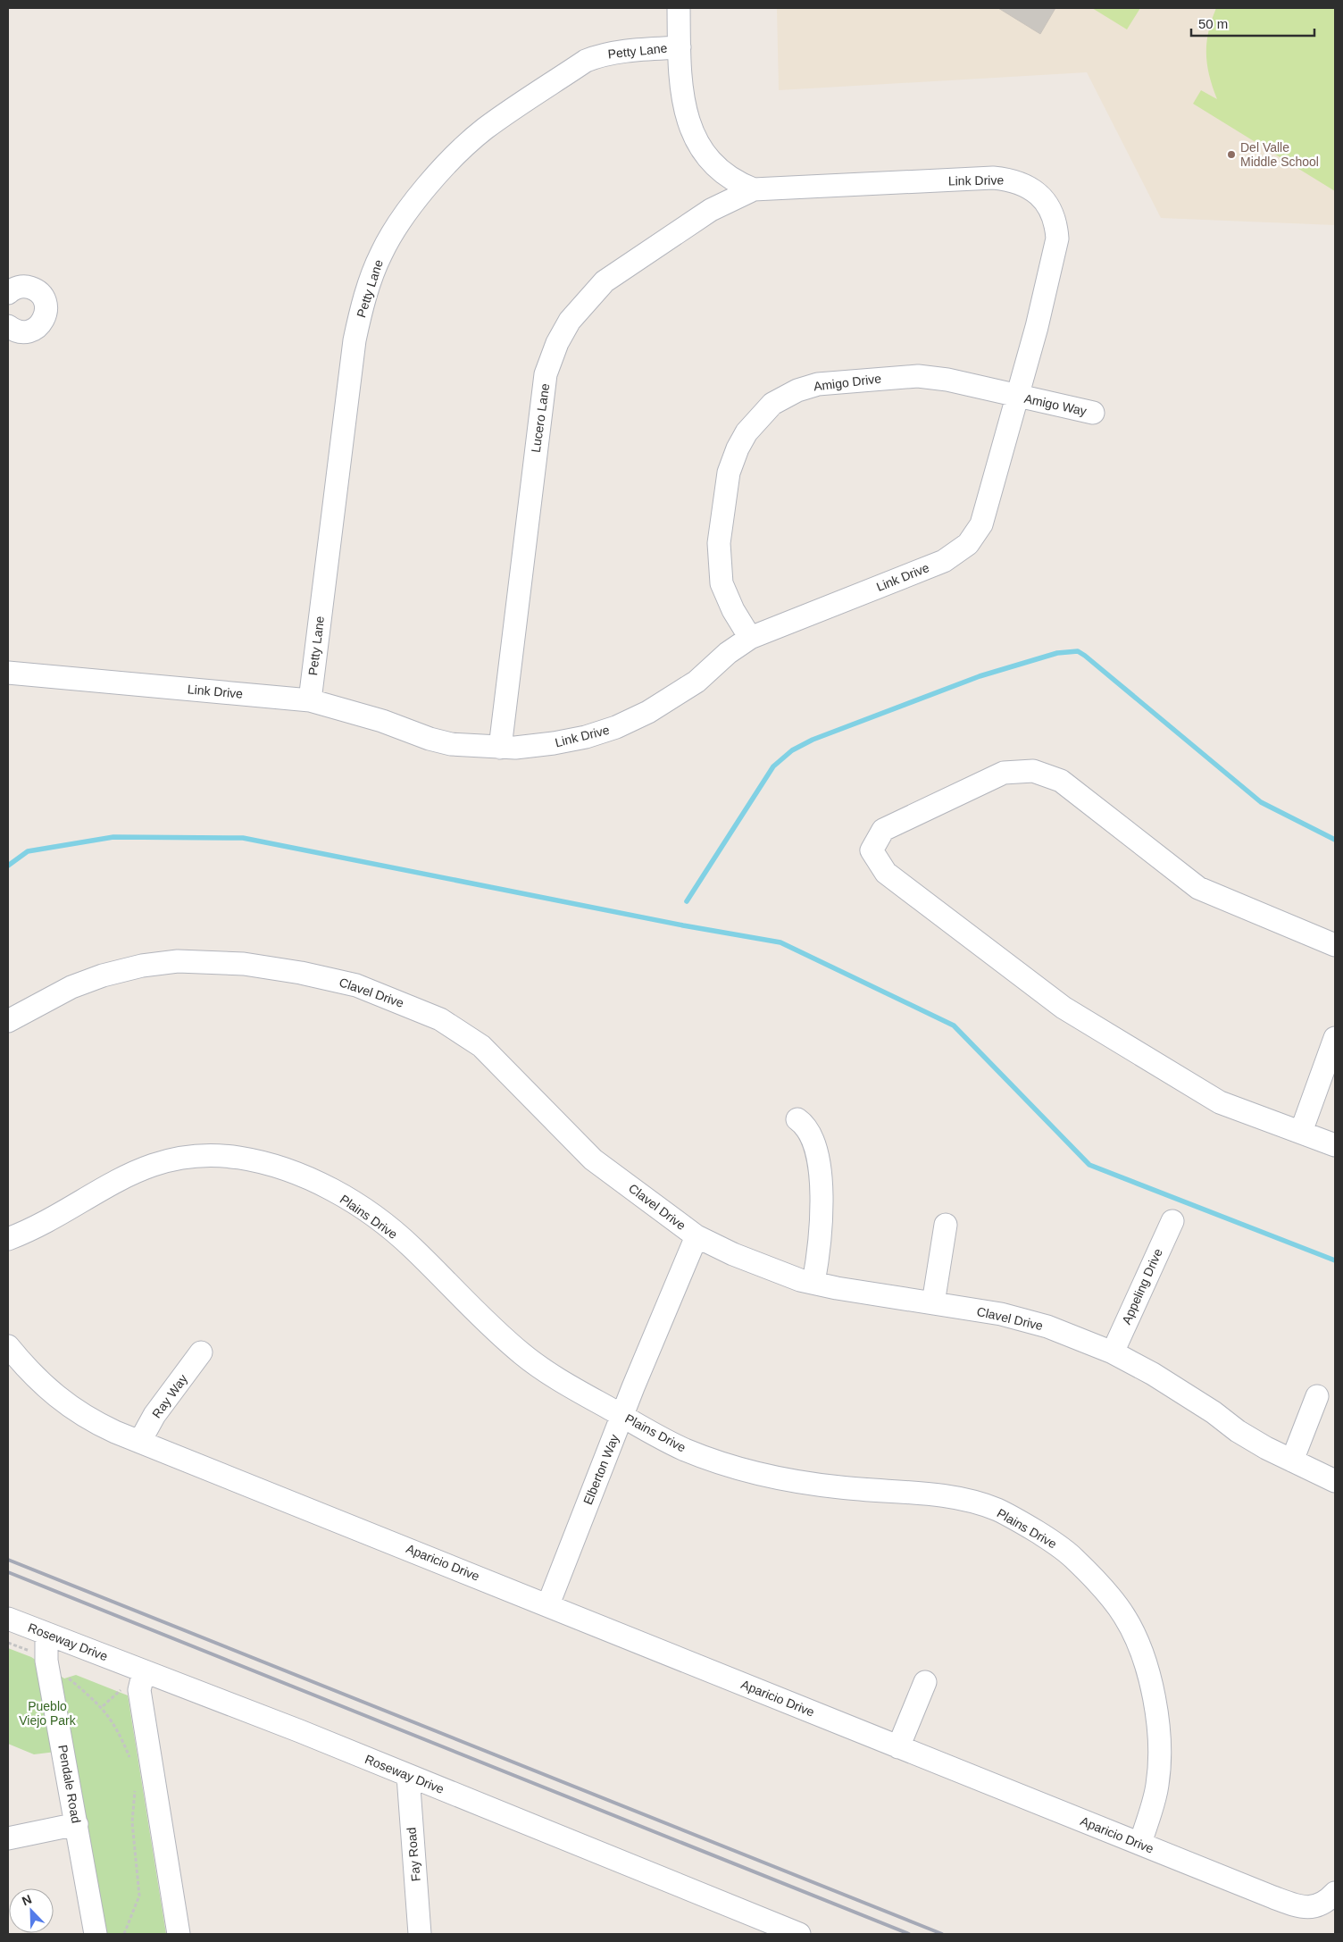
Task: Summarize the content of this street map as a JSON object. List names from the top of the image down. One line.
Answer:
{"streets":{"street":["Petty Lane","Link Drive","Amigo Drive","Amigo Way","Lucero Lane","Clavel Drive","Plains Drive","Appeling Drive","Ray Way","Elberton Way","Aparicio Drive","Roseway Drive","Pendale Road","Fay Road"]},"crossings":[["Petty Lane","Link Drive"],["Link Drive","Amigo Drive"],["Link Drive","Amigo Way"],["Link Drive","Lucero Lane"],["Amigo Drive","Amigo Way"],["Clavel Drive","Appeling Drive"],["Clavel Drive","Elberton Way"],["Plains Drive","Elberton Way"],["Plains Drive","Aparicio Drive"],["Ray Way","Aparicio Drive"],["Elberton Way","Aparicio Drive"],["Roseway Drive","Pendale Road"],["Roseway Drive","Fay Road"]],"parks":["Pueblo Viejo Park"],"places":["Del Valle Middle School"],"scale_bar":"50 m","north":"top left"}
